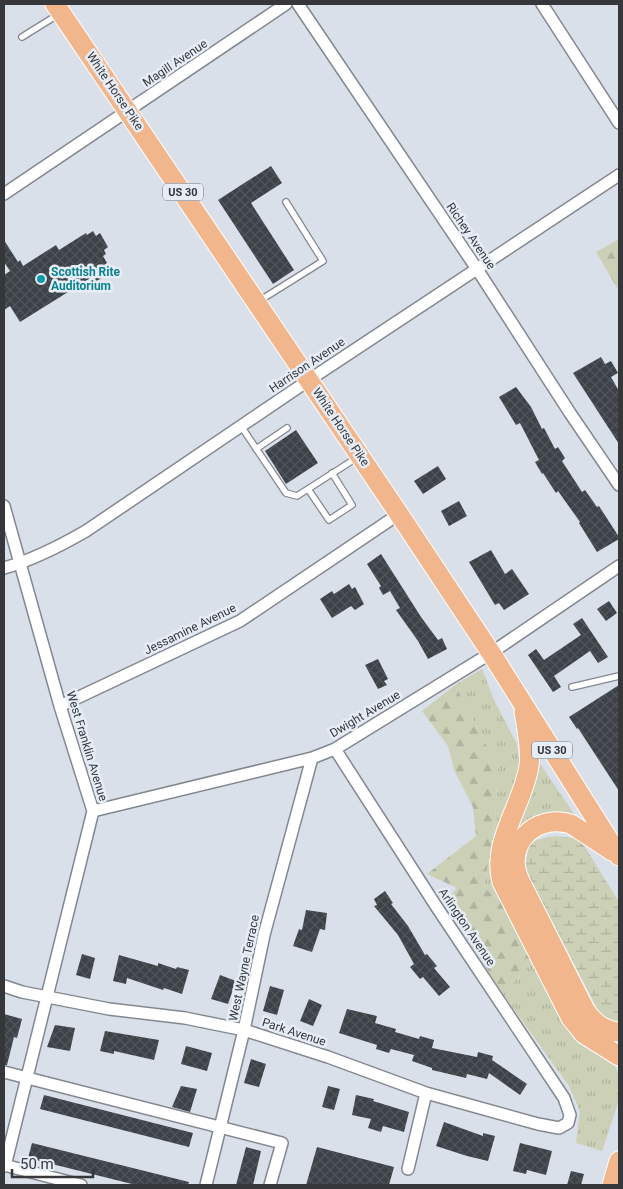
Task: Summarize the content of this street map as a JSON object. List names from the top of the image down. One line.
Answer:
{"streets":{"highway":["White Horse Pike","US 30"],"street":["Magill Avenue","Richey Avenue","Harrison Avenue","Jessamine Avenue","Dwight Avenue","West Franklin Avenue","Arlington Avenue","West Wayne Terrace","Park Avenue"]},"crossings":[["Magill Avenue","White Horse Pike"],["White Horse Pike","Harrison Avenue"],["White Horse Pike","Jessamine Avenue"],["White Horse Pike","Dwight Avenue"],["Richey Avenue","Harrison Avenue"],["Harrison Avenue","West Franklin Avenue"],["Jessamine Avenue","West Franklin Avenue"],["Dwight Avenue","West Franklin Avenue"],["Dwight Avenue","Arlington Avenue"],["Dwight Avenue","West Wayne Terrace"],["West Franklin Avenue","Park Avenue"],["Arlington Avenue","Park Avenue"],["West Wayne Terrace","Park Avenue"]],"places":["Scottish Rite Auditorium"],"scale_bar":"50 m"}
